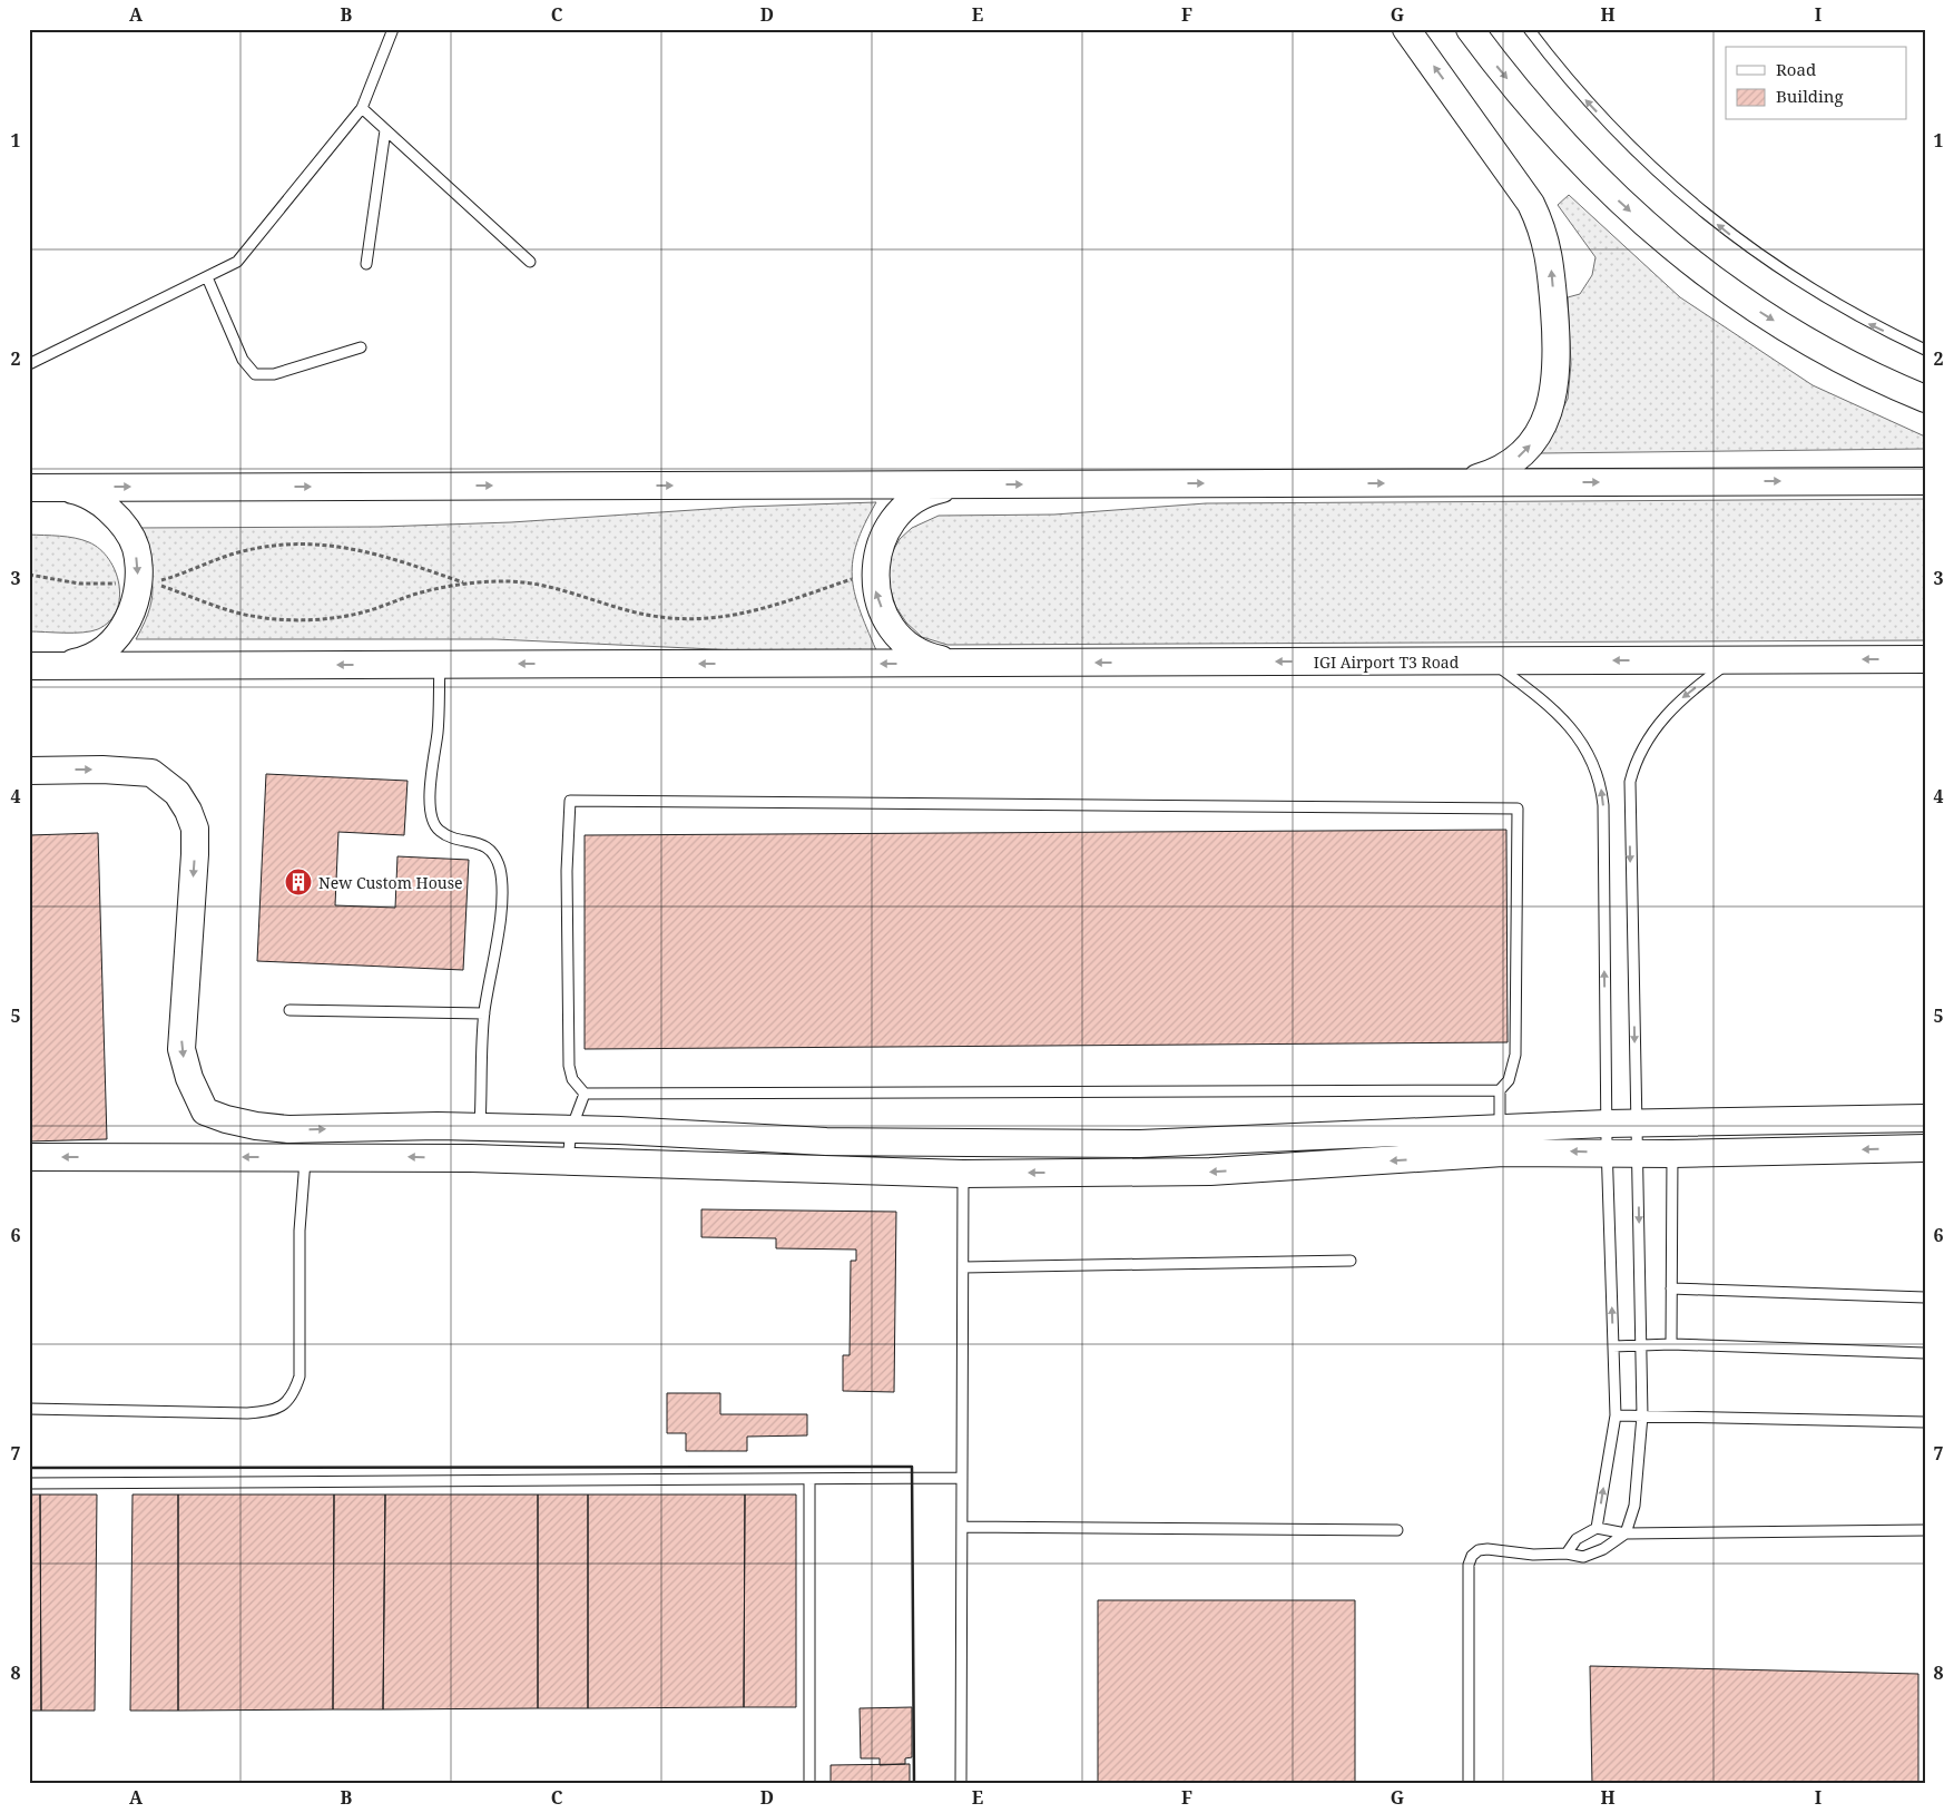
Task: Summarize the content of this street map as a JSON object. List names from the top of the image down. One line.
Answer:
{"streets":{"main road":["IGI Airport T3 Road"]},"places":{"building":["New Custom House"]},"legend":["Road","Building"],"grid":{"columns":["A","B","C","D","E","F","G","H","I"],"rows":["1","2","3","4","5","6","7","8"]}}
